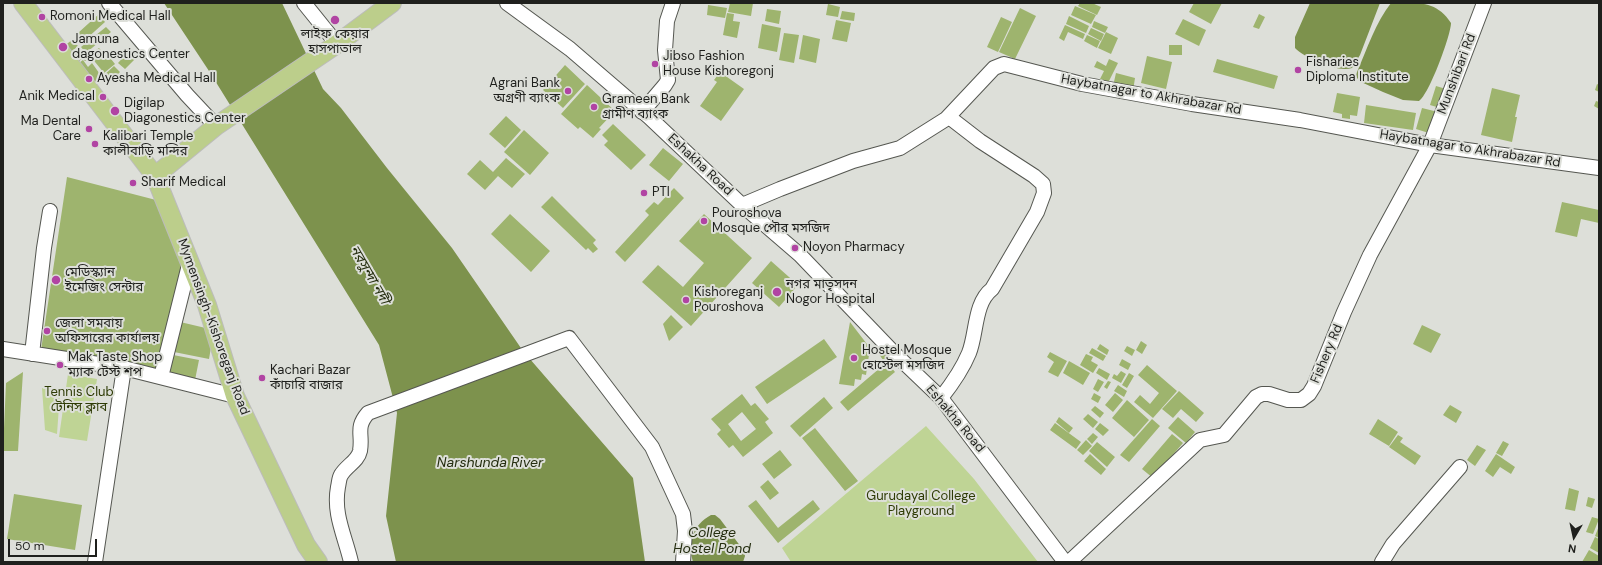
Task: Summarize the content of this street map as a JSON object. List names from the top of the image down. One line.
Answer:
{"streets":{"main road":["Mymensingh-Kishoreganj Road"],"street":["Munshibari Rd","Haybatnagar to Akhrabazar Rd","Eshakha Road","Fishery Rd"]},"crossings":[["Munshibari Rd","Haybatnagar to Akhrabazar Rd"],["Munshibari Rd","Fishery Rd"],["Haybatnagar to Akhrabazar Rd","Eshakha Road"],["Haybatnagar to Akhrabazar Rd","Fishery Rd"]],"water":["নরসুন্দা নদী","Narshunda River","College Hostel Pond"],"parks":["Tennis Club টেনিস ক্লাব","Gurudayal College Playground"],"places":["Romoni Medical Hall","লাইফ কেয়ার হাসপাতাল","Jamuna dagonestics Center","Jibso Fashion House Kishoregonj","Fisharies Diploma Institute","Ayesha Medical Hall","Agrani Bank অগ্রণী ব্যাংক","Anik Medical","Grameen Bank গ্রামীণ ব্যাংক","Digilap Diagonestics Center","Ma Dental Care","Kalibari Temple কালীবাড়ি মন্দির","Sharif Medical","PTI","Pouroshova Mosque পৌর মসজিদ","Noyon Pharmacy","মেডিস্ক্যান ইমেজিং সেন্টার","নগর মাতৃসদন Nogor Hospital","Kishoreganj Pouroshova","জেলা সমবায় অফিসারের কার্যালয়","Hostel Mosque হোস্টেল মসজিদ","Mak Taste Shop ম্যাক টেস্ট শপ","Kachari Bazar কাঁচারি বাজার"],"scale_bar":"50 m","north":"bottom"}
